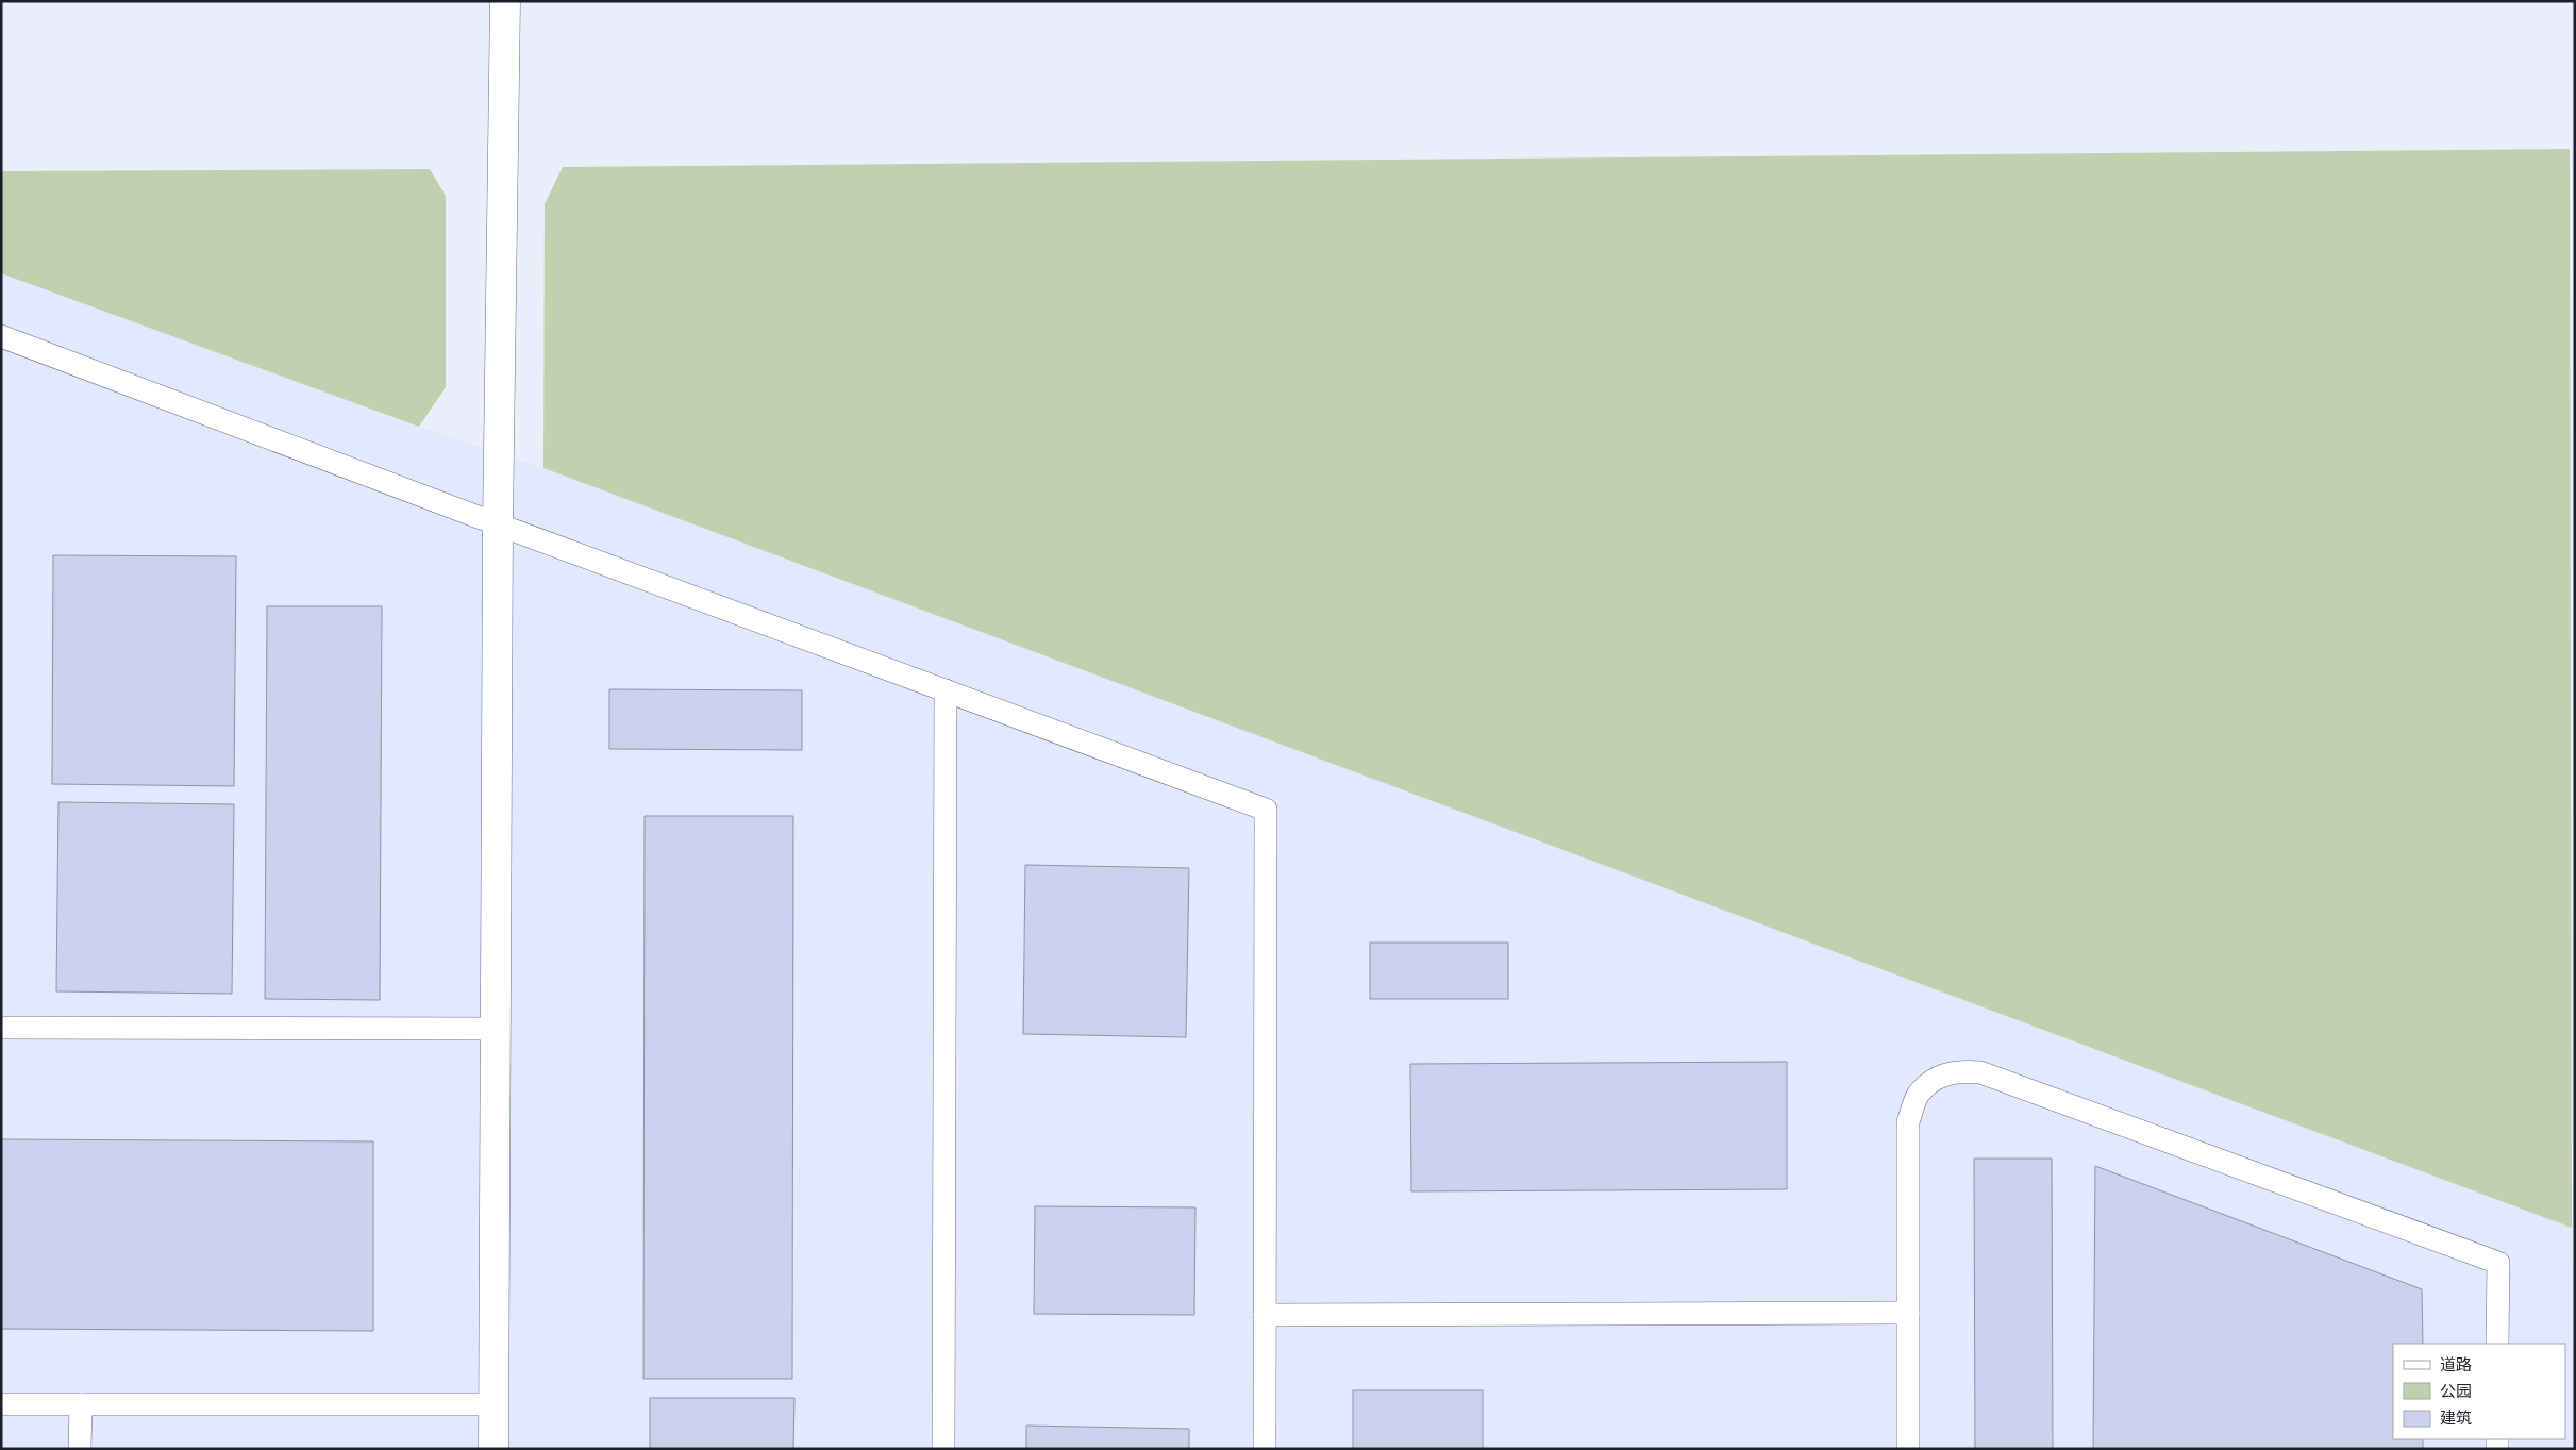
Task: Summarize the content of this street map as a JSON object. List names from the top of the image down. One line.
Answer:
{"legend":["道路","公园","建筑"]}
